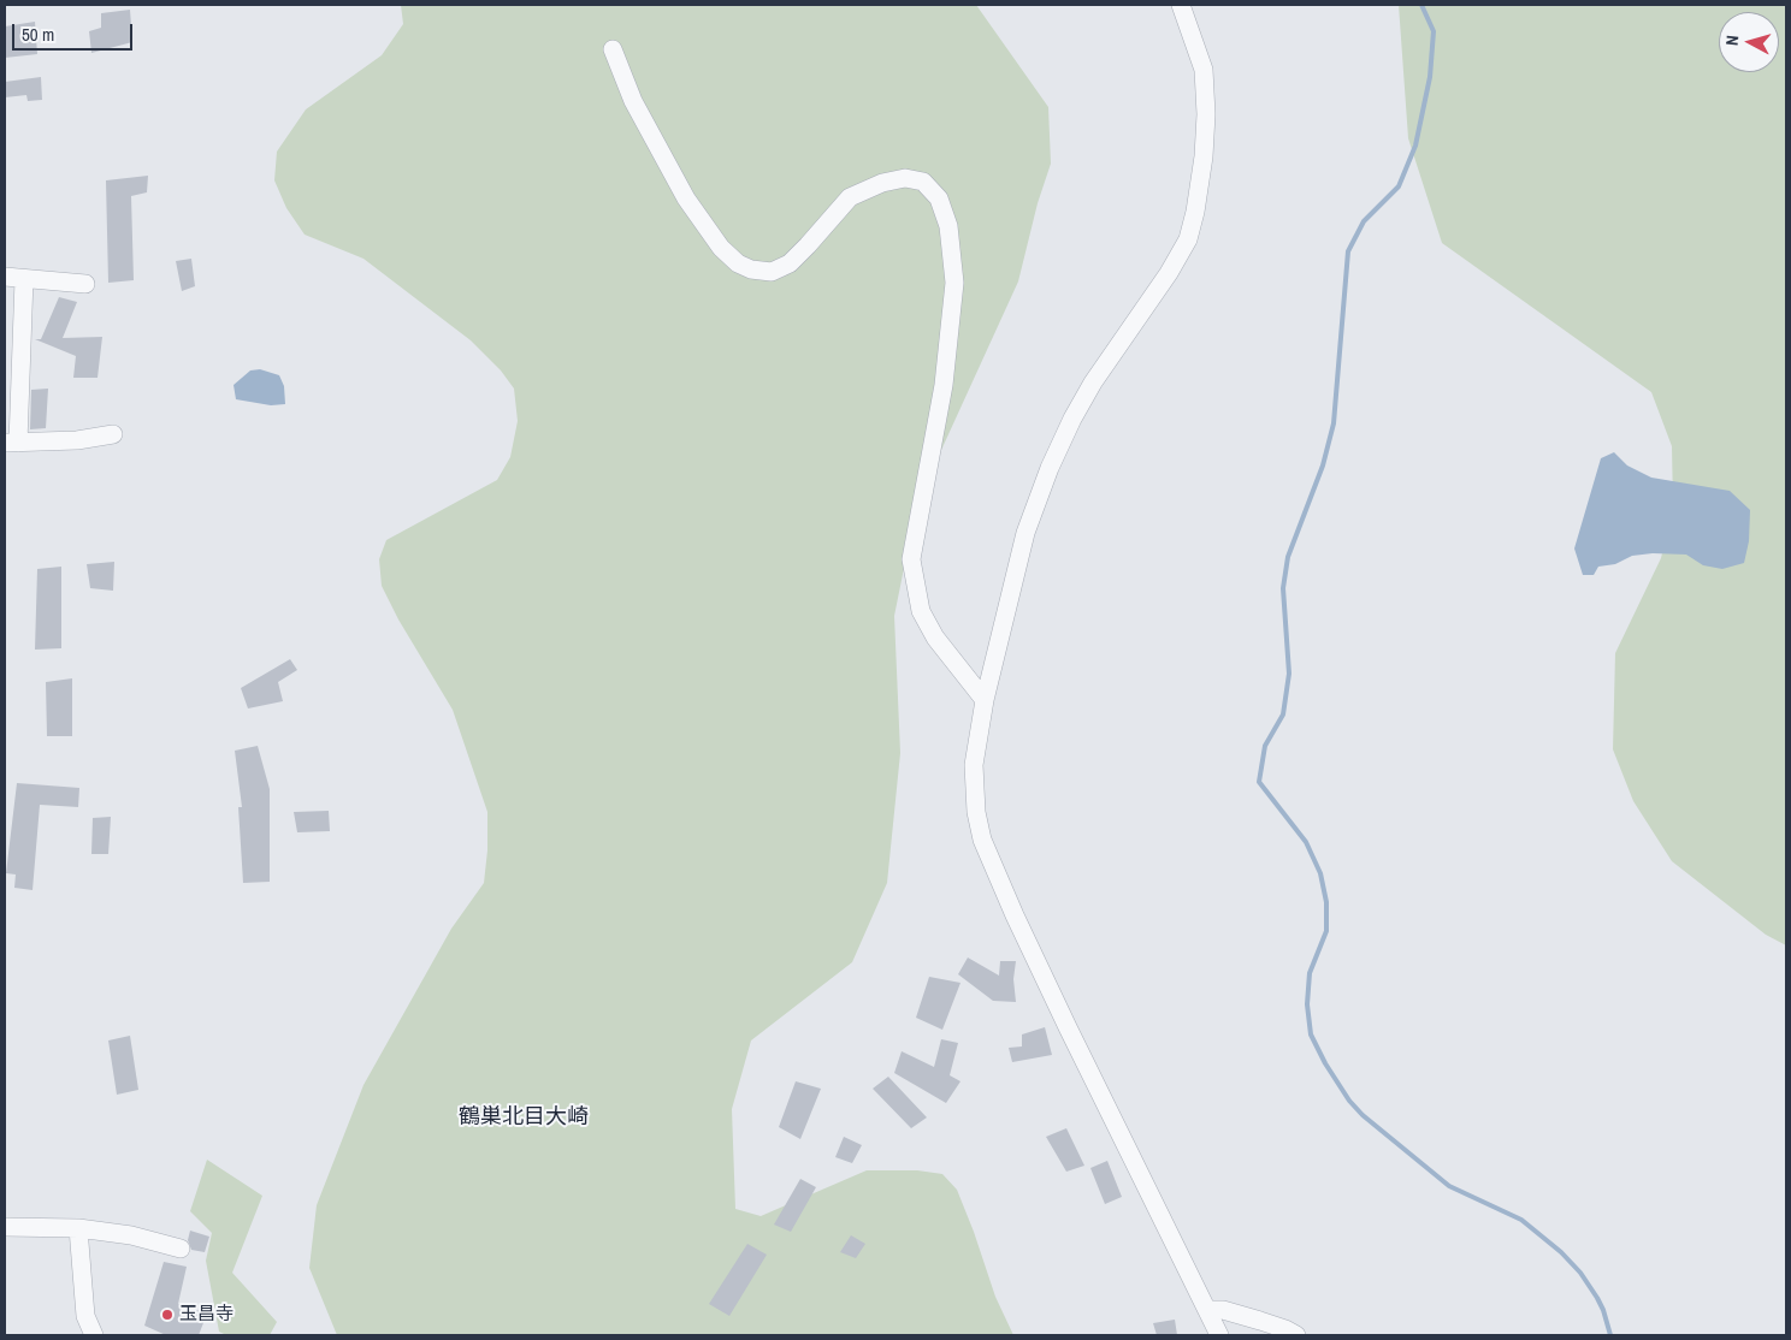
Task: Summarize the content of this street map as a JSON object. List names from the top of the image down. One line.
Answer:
{"districts":["鶴巣北目大崎"],"places":["玉昌寺"],"scale_bar":"50 m","north":"left"}
